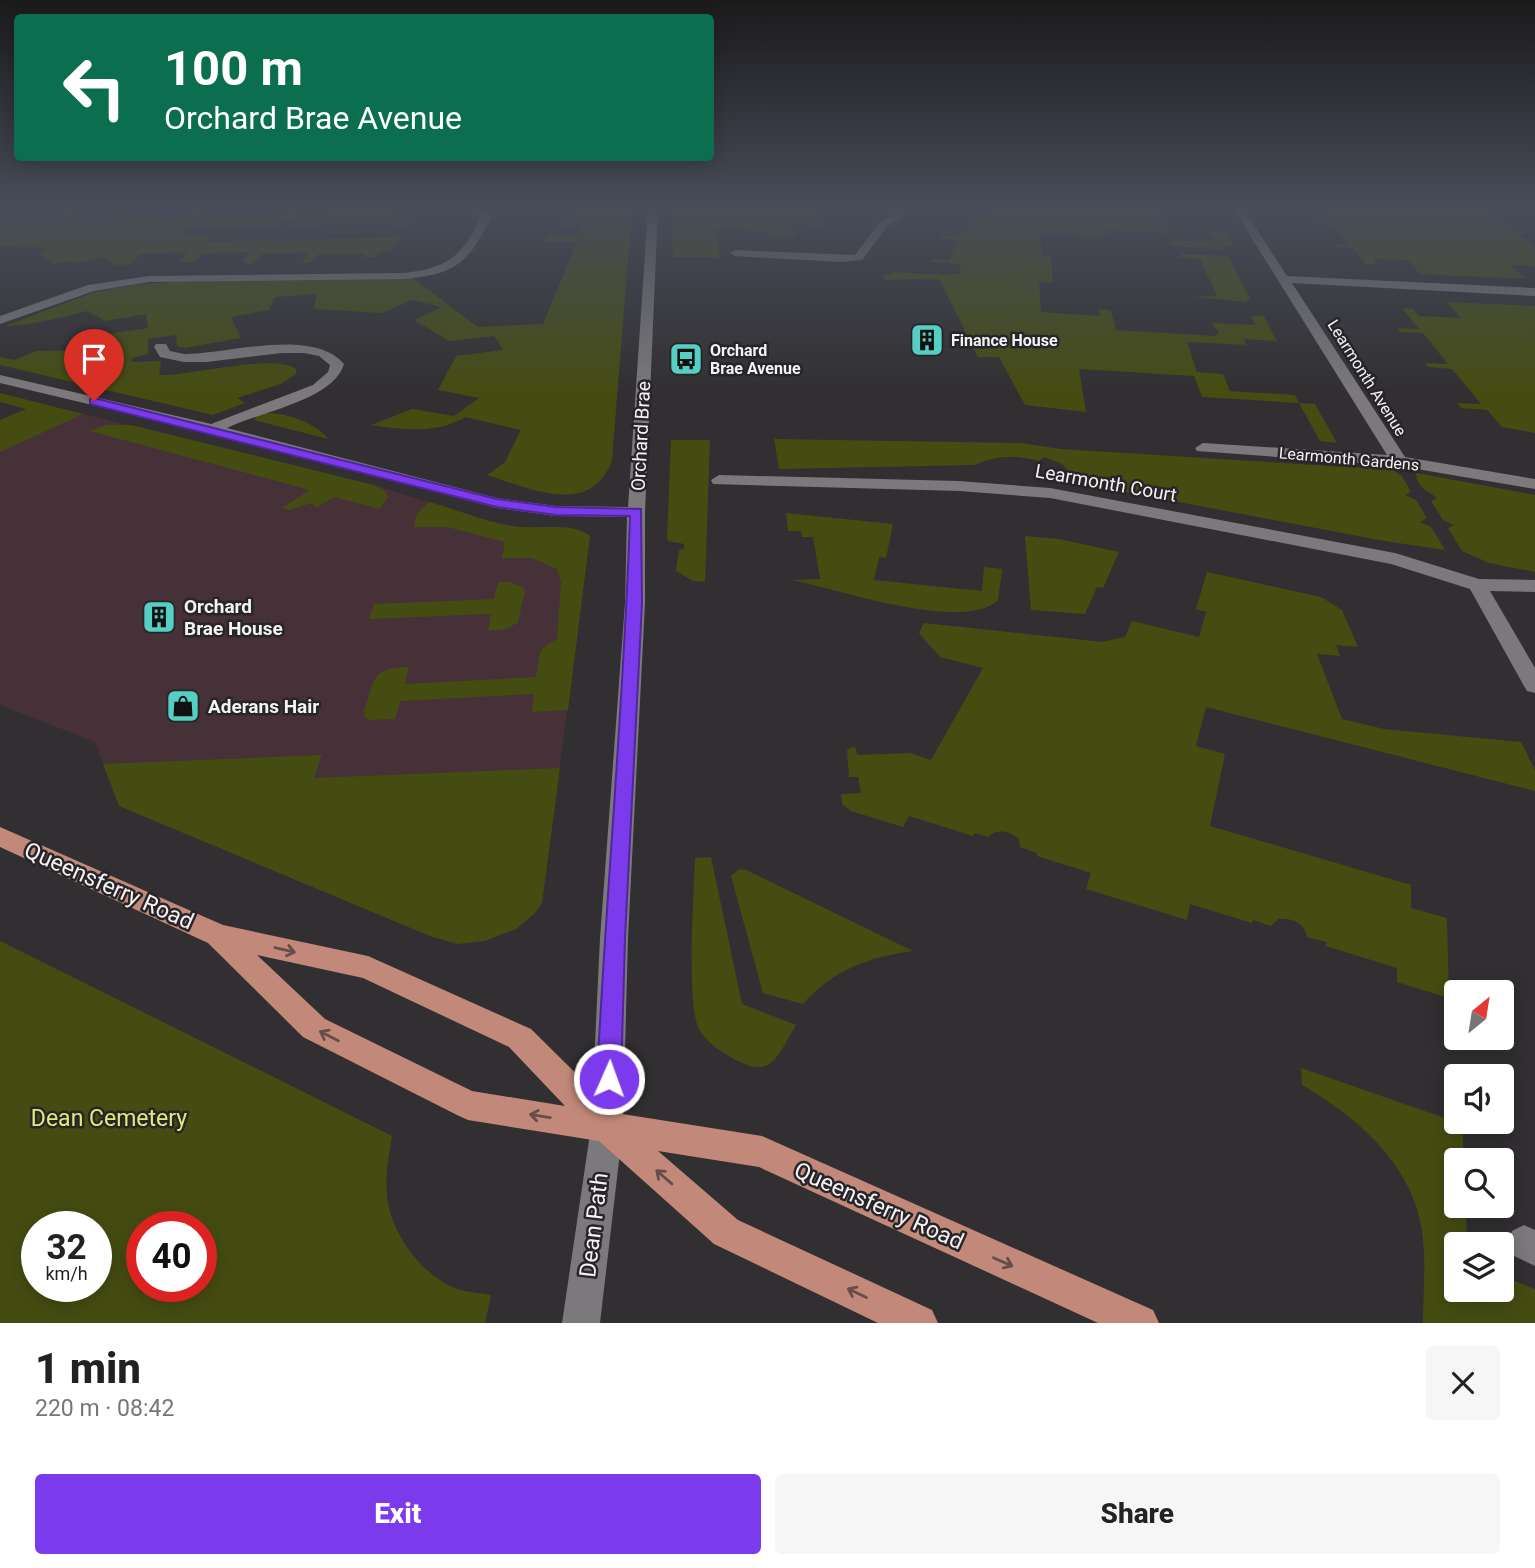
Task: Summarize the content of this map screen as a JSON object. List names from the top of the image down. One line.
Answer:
{"streets":{"main road":["Queensferry Road"],"street":["Learmonth Avenue","Orchard Brae","Learmonth Gardens","Learmonth Court","Dean Path"]},"crossings":[["Learmonth Avenue","Learmonth Gardens"],["Orchard Brae","Queensferry Road"],["Orchard Brae","Dean Path"],["Queensferry Road","Dean Path"]],"parks":["Dean Cemetery"],"places":{"building":["Finance House","Orchard Brae House"],"bus stop":["Orchard Brae Avenue"],"shop":["Aderans Hair"]},"north":"top right","page":{"turn":["100 m","Orchard Brae Avenue"],"speed":"32 km/h","limit":"40","heading":["1 min","220 m · 08:42"],"buttons":["Exit","Share"]}}
